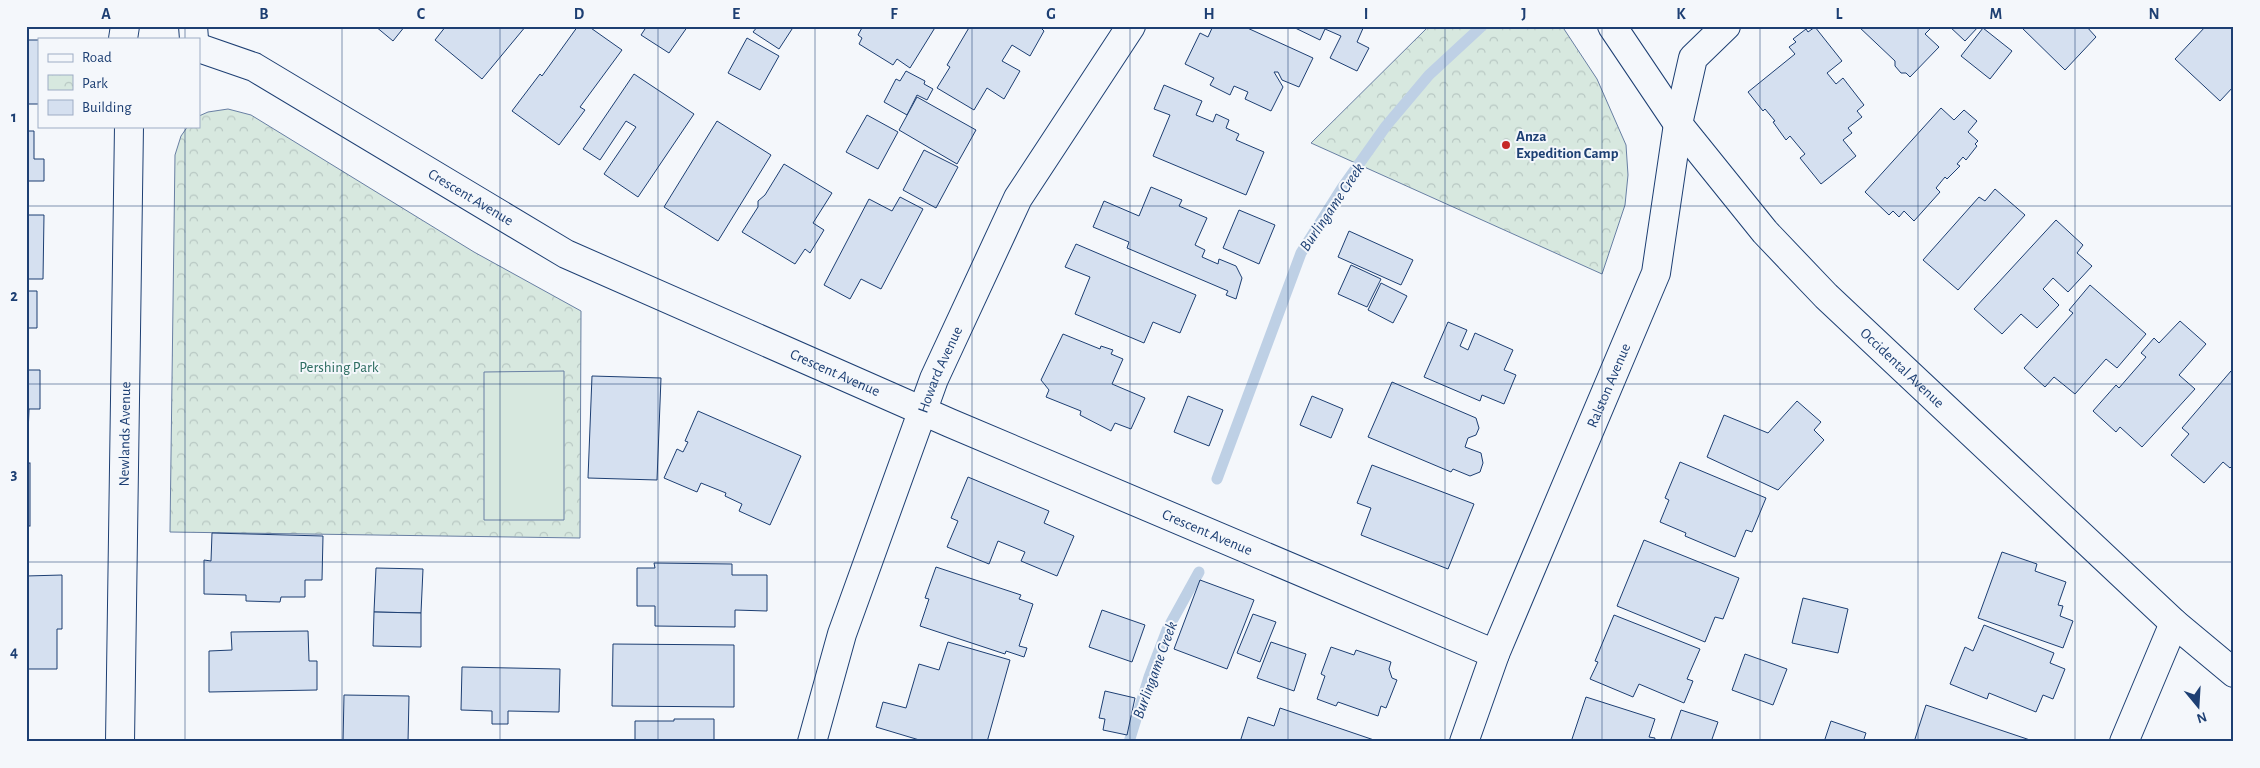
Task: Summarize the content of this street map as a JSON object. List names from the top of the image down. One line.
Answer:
{"streets":{"street":["Crescent Avenue","Occidental Avenue","Howard Avenue","Ralston Avenue","Newlands Avenue"]},"crossings":[["Crescent Avenue","Howard Avenue"],["Crescent Avenue","Ralston Avenue"],["Occidental Avenue","Ralston Avenue"]],"water":["Burlingame Creek"],"parks":["Pershing Park"],"places":["Anza Expedition Camp"],"legend":["Road","Park","Building"],"north":"bottom","grid":{"columns":["A","B","C","D","E","F","G","H","I","J","K","L","M","N"],"rows":["1","2","3","4"]}}
